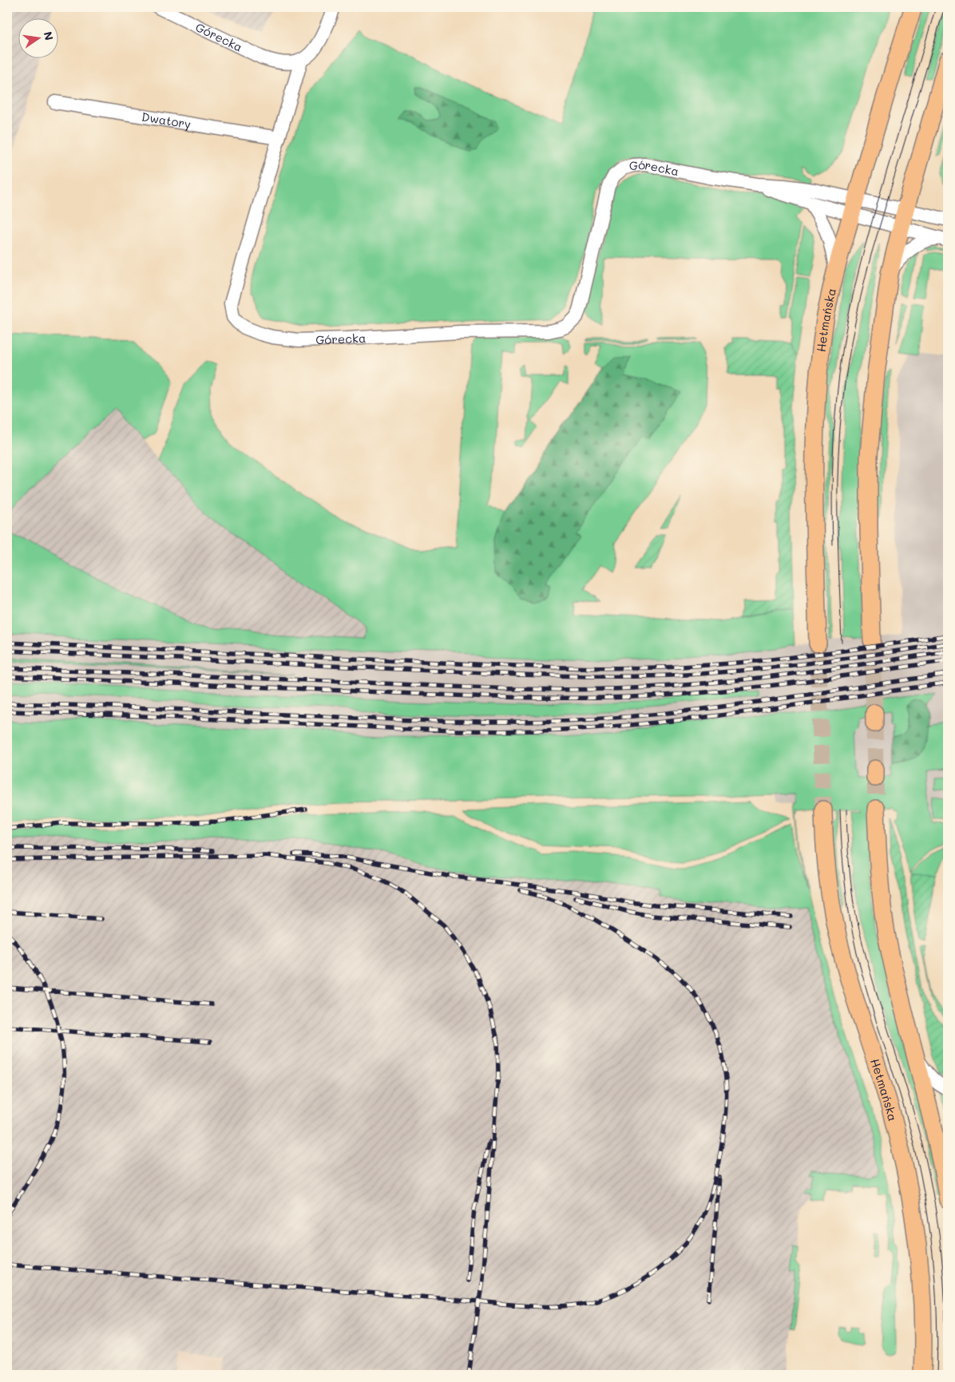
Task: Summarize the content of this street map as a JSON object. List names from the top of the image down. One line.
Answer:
{"streets":{"main road":["Hetmańska"],"street":["Górecka","Dwatory"]},"crossings":[["Górecka","Dwatory"],["Górecka","Hetmańska"]],"north":"right"}
